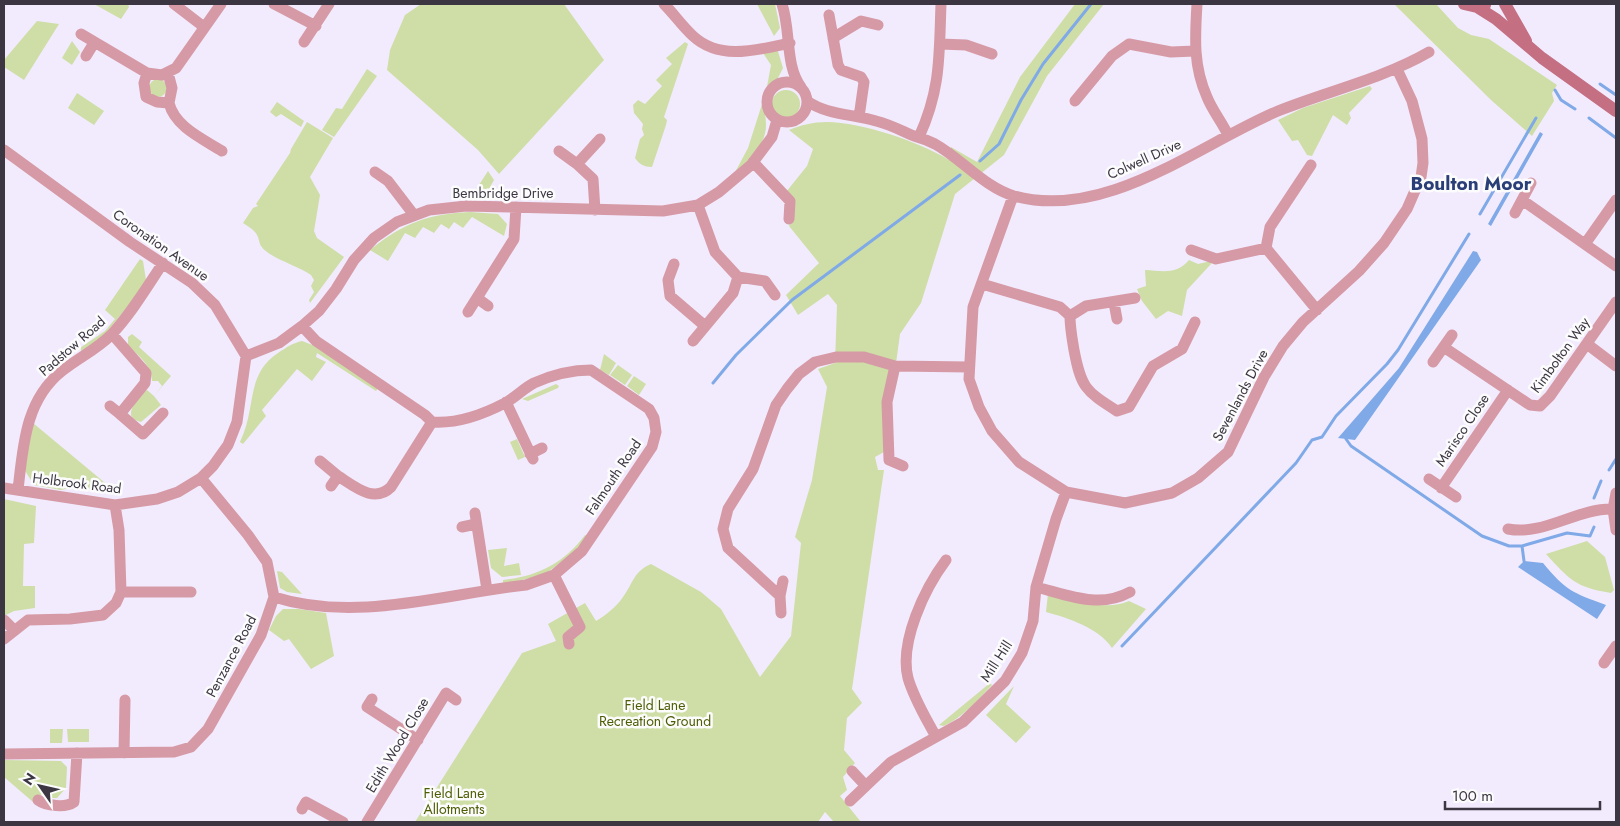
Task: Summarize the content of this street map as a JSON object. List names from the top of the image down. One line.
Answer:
{"streets":{"street":["Colwell Drive","Bembridge Drive","Coronation Avenue","Padstow Road","Kimbolton Way","Sevenlands Drive","Marisco Close","Falmouth Road","Holbrook Road","Penzance Road","Mill Hill","Edith Wood Close"]},"crossings":[["Colwell Drive","Sevenlands Drive"],["Bembridge Drive","Coronation Avenue"],["Coronation Avenue","Padstow Road"],["Padstow Road","Holbrook Road"],["Kimbolton Way","Marisco Close"],["Sevenlands Drive","Mill Hill"],["Falmouth Road","Penzance Road"]],"districts":["Boulton Moor"],"parks":["Field Lane Recreation Ground","Field Lane Allotments"],"scale_bar":"100 m","north":"top left"}
